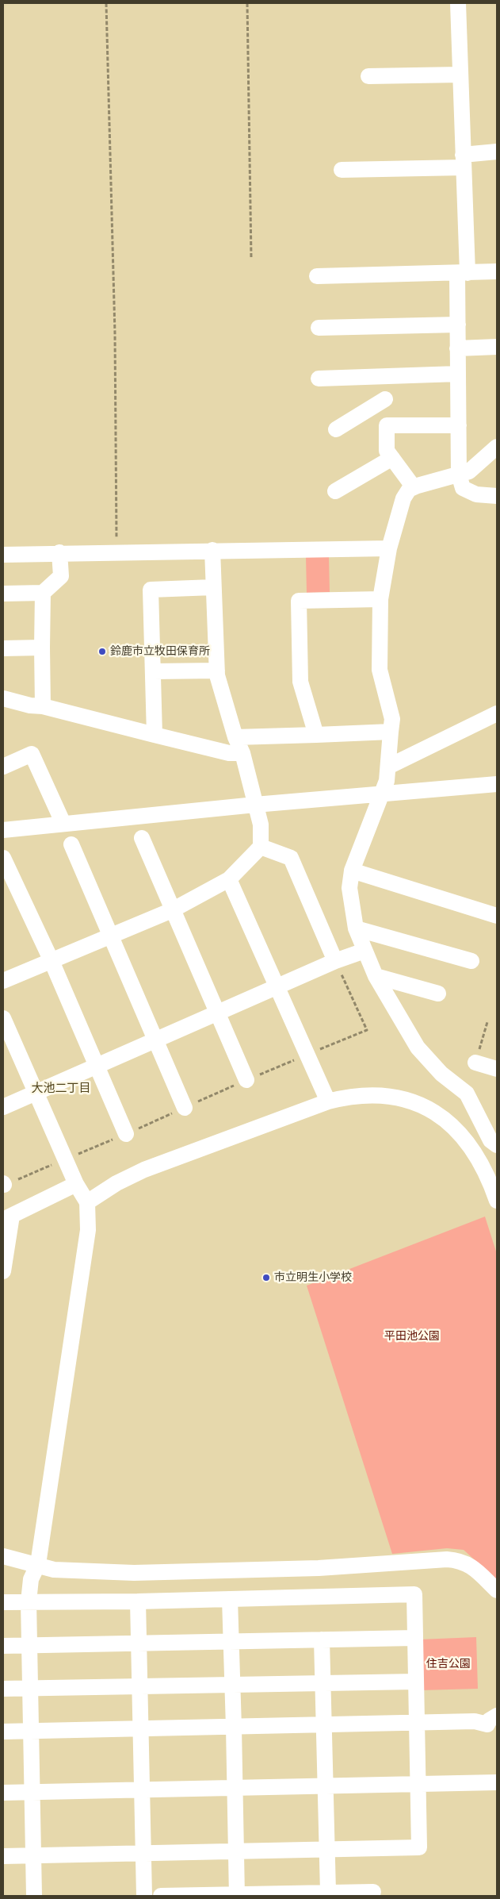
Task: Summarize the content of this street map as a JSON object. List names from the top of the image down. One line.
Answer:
{"districts":["大池二丁目"],"parks":["平田池公園","住吉公園"],"places":["鈴鹿市立牧田保育所","市立明生小学校"]}
